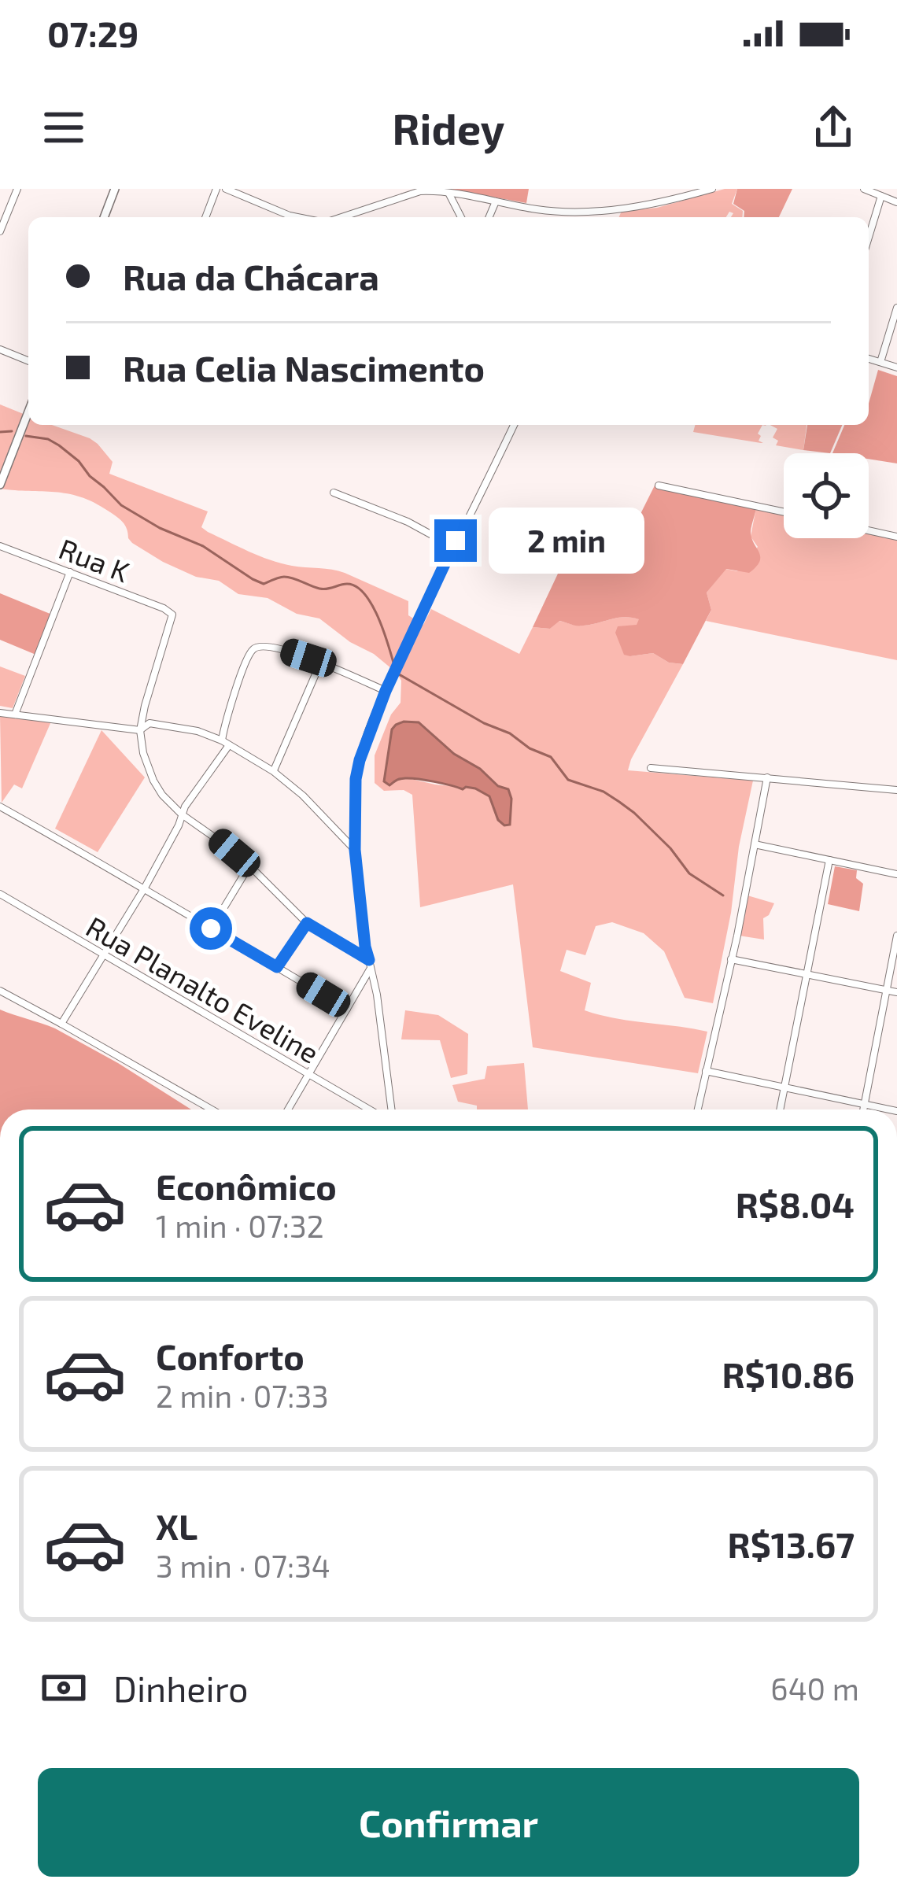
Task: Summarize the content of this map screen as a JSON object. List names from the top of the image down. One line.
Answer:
{"streets":{"street":["Rua K","Rua Planalto Eveline"]},"page":{"status":"07:29","header":"Ridey","banner":["Rua da Chácara","Rua Celia Nascimento"],"bubble":"2 min","list":[{"name":"Econômico","note":"1 min · 07:32","value":"R$8.04"},{"name":"Conforto","note":"2 min · 07:33","value":"R$10.86"},{"name":"XL","note":"3 min · 07:34","value":"R$13.67"}],"pay":["Dinheiro","640 m"],"buttons":"Confirmar"}}
